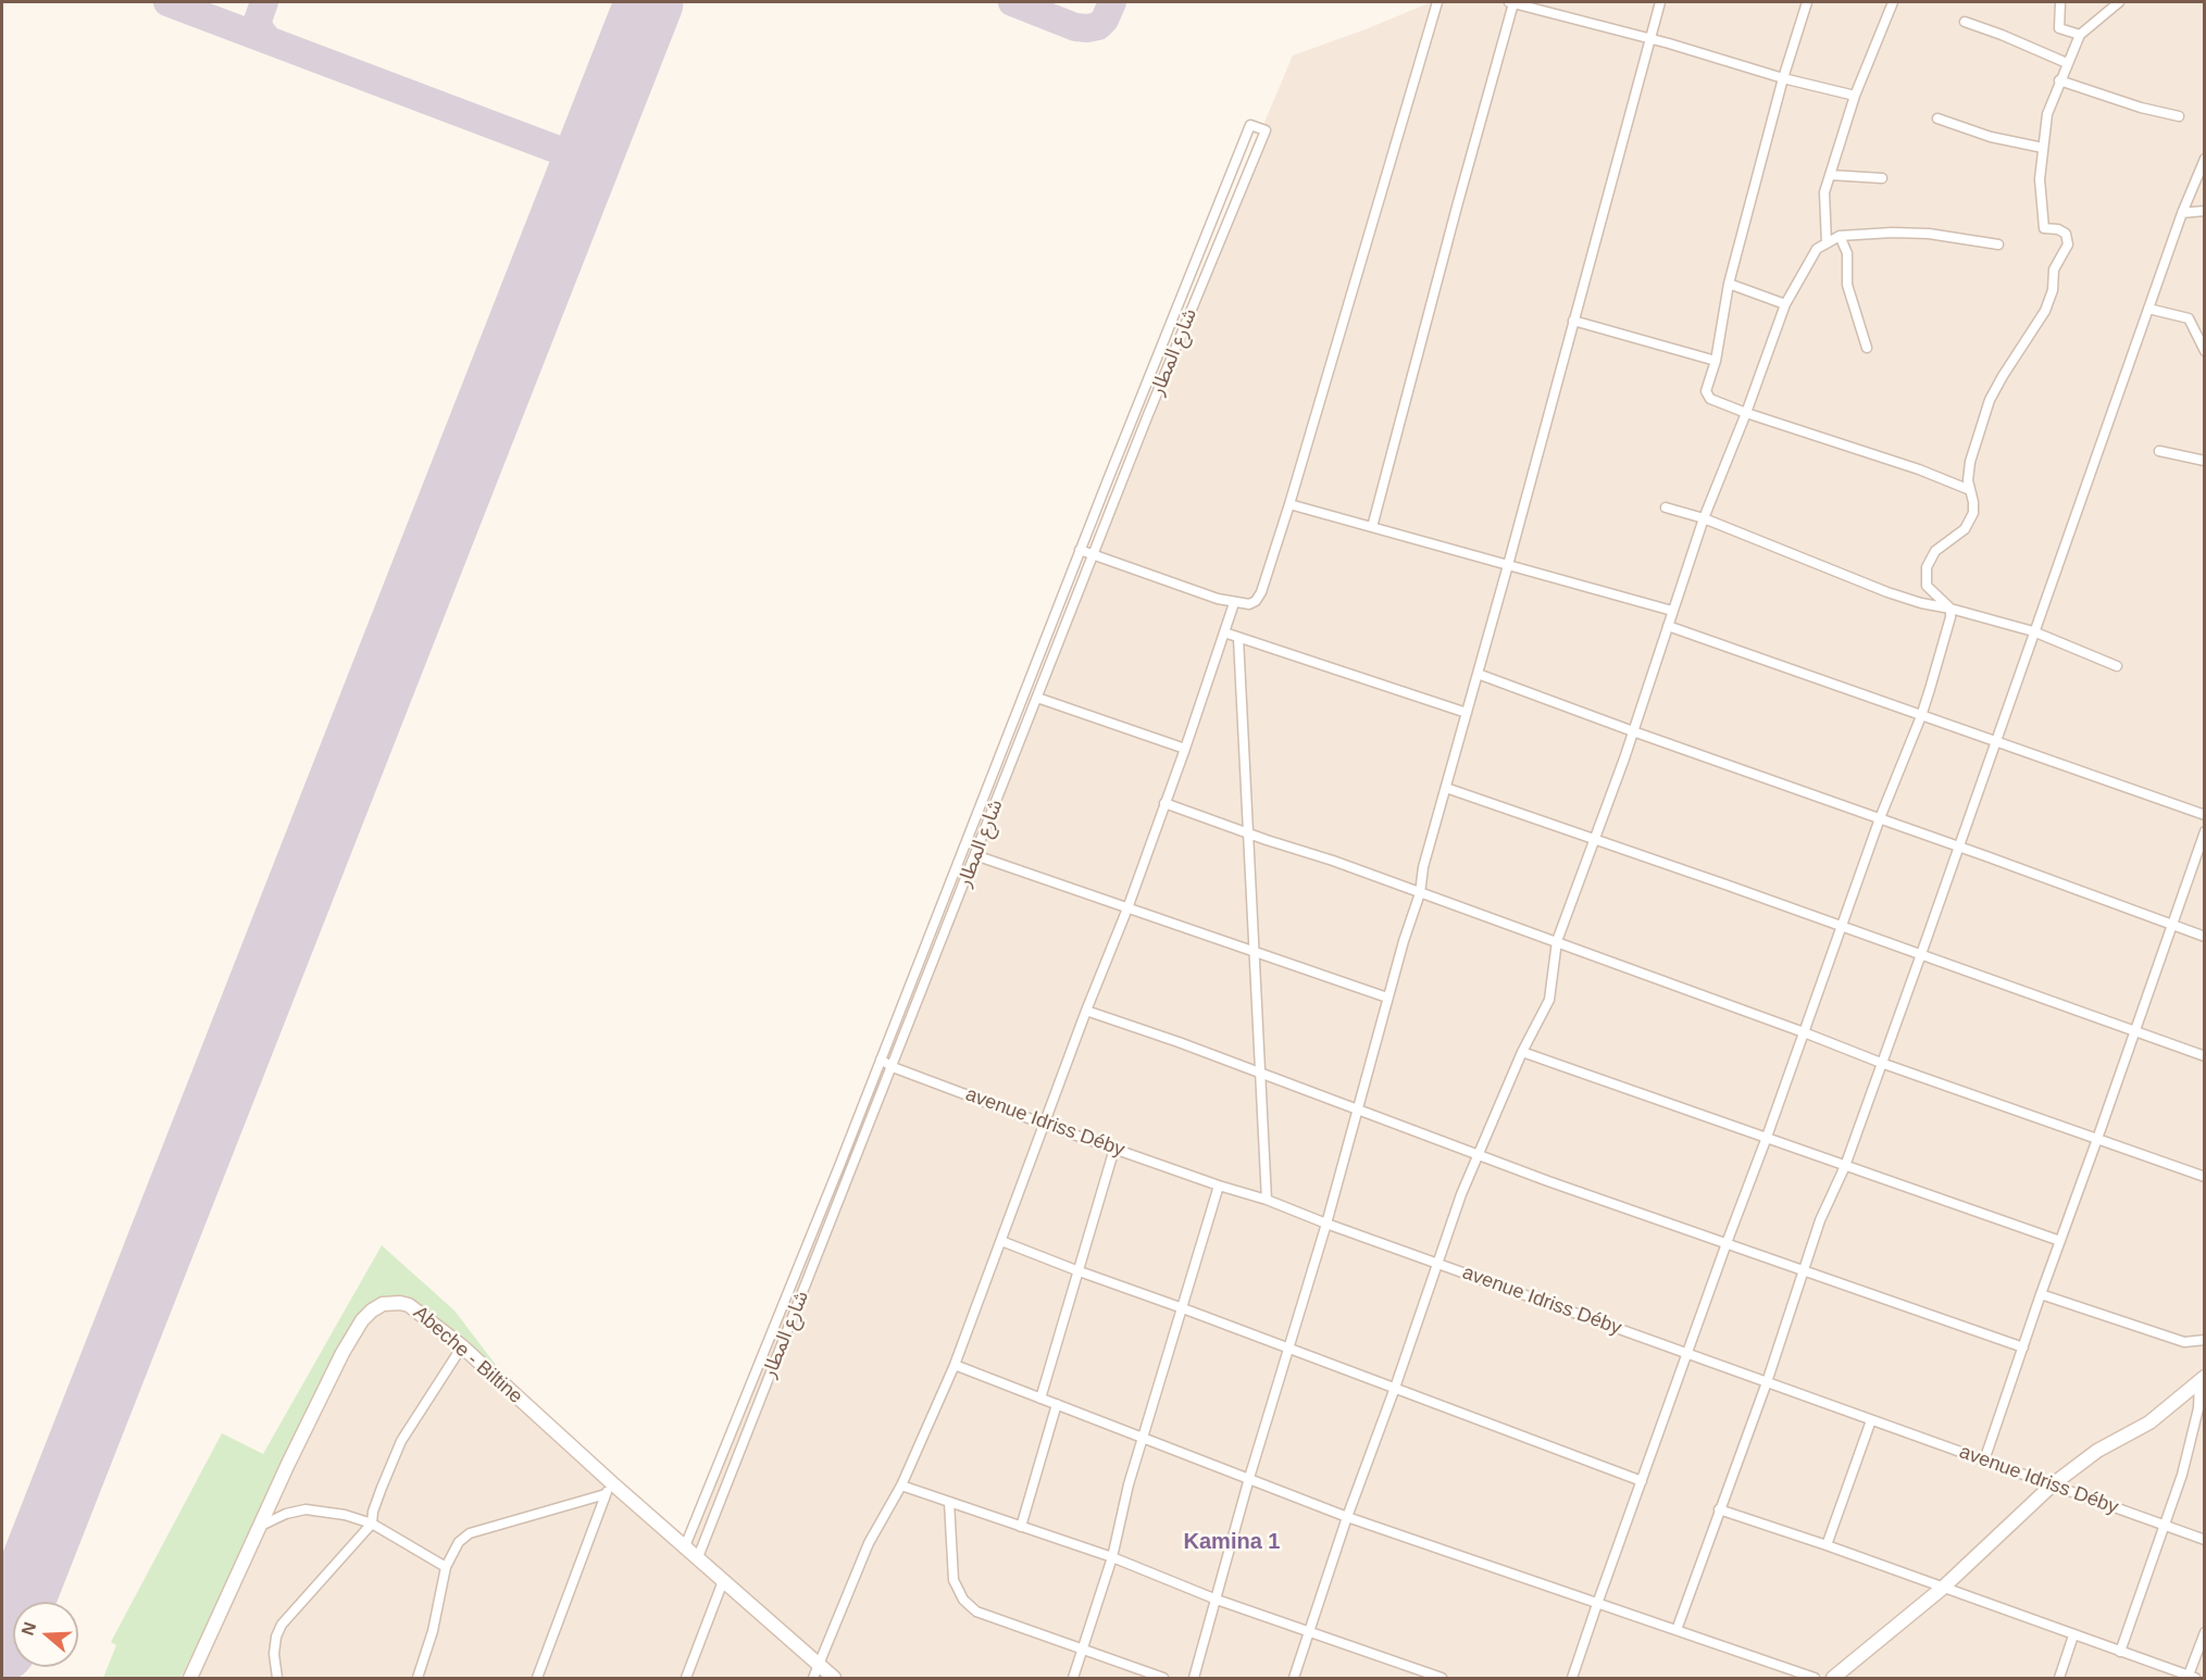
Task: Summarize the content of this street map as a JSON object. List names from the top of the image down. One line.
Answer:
{"streets":{"main road":["Abeche - Biltine"],"street":["شارع المطار","avenue Idriss Déby"]},"crossings":[["شارع المطار","avenue Idriss Déby"],["شارع المطار","Abeche - Biltine"]],"districts":["Kamina 1"],"north":"left"}
